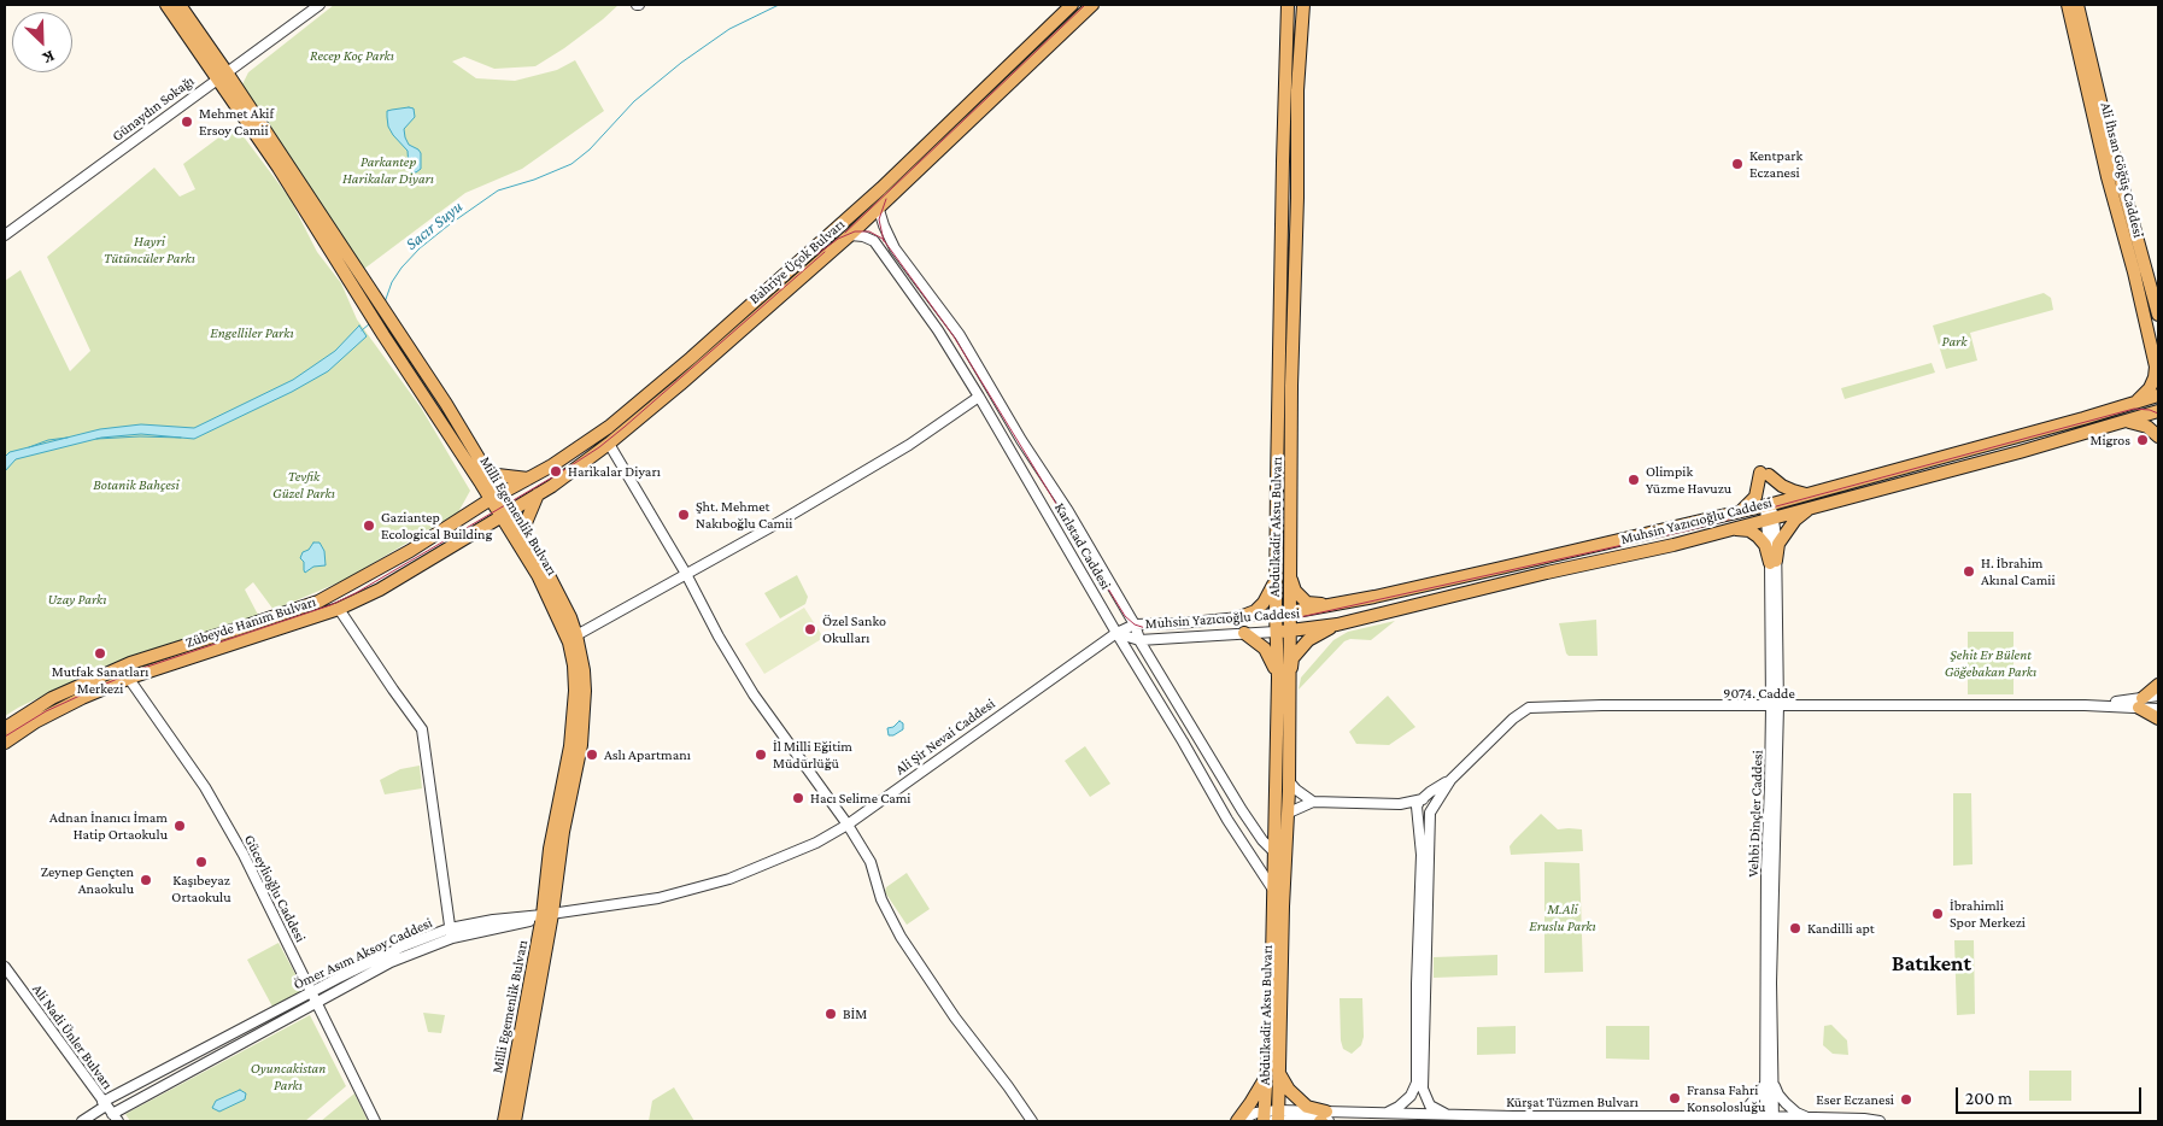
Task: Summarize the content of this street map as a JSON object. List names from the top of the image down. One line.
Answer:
{"streets":{"main road":["Ali İhsan Göğüş Caddesi","Bahriye Üçok Bulvarı","Milli Egemenlik Bulvarı","Muhsin Yazıcıoğlu Caddesi","Abdulkadir Aksu Bulvarı","Zübeyde Hanım Bulvarı"],"street":["Günaydın Sokağı","Karlstad Caddesi","9074. Cadde","Ali Şir Nevai Caddesi","Vehbi Dinçler Caddesi","Güceylioğlu Caddesi","Ömer Asım Aksoy Caddesi","Ali Nadi Ünler Bulvarı","Kürşat Tüzmen Bulvarı"]},"crossings":[["Günaydın Sokağı","Milli Egemenlik Bulvarı"],["Bahriye Üçok Bulvarı","Milli Egemenlik Bulvarı"],["Bahriye Üçok Bulvarı","Karlstad Caddesi"],["Bahriye Üçok Bulvarı","Zübeyde Hanım Bulvarı"],["Milli Egemenlik Bulvarı","Zübeyde Hanım Bulvarı"],["Milli Egemenlik Bulvarı","Ali Şir Nevai Caddesi"],["Milli Egemenlik Bulvarı","Ömer Asım Aksoy Caddesi"],["Muhsin Yazıcıoğlu Caddesi","Abdulkadir Aksu Bulvarı"],["Muhsin Yazıcıoğlu Caddesi","Karlstad Caddesi"],["Muhsin Yazıcıoğlu Caddesi","Ali Şir Nevai Caddesi"],["Muhsin Yazıcıoğlu Caddesi","Vehbi Dinçler Caddesi"],["Abdulkadir Aksu Bulvarı","Karlstad Caddesi"],["Abdulkadir Aksu Bulvarı","Kürşat Tüzmen Bulvarı"],["Karlstad Caddesi","Ali Şir Nevai Caddesi"],["Zübeyde Hanım Bulvarı","Güceylioğlu Caddesi"],["9074. Cadde","Vehbi Dinçler Caddesi"],["Ali Şir Nevai Caddesi","Ömer Asım Aksoy Caddesi"],["Vehbi Dinçler Caddesi","Kürşat Tüzmen Bulvarı"],["Güceylioğlu Caddesi","Ömer Asım Aksoy Caddesi"],["Ömer Asım Aksoy Caddesi","Ali Nadi Ünler Bulvarı"]],"districts":["Batıkent"],"water":["Sacır Suyu"],"parks":["Recep Koç Parkı","Parkantep Harikalar Diyarı","Hayri Tütüncüler Parkı","Engelliler Parkı","Park","Tevfik Güzel Parkı","Botanik Bahçesi","Uzay Parkı","Şehit Er Bülent Göğebakan Parkı","M.Ali Eruslu Parkı","Oyuncakistan Parkı"],"places":["Mehmet Akif Ersoy Camii","Kentpark Eczanesi","Migros","Harikalar Diyarı","Olimpik Yüzme Havuzu","Şht. Mehmet Nakıboğlu Camii","Gaziantep Ecological Building","H. İbrahim Akınal Camii","Özel Sanko Okulları","Mutfak Sanatları Merkezi","Aslı Apartmanı","İl Milli Eğitim Müdürlüğü","Hacı Selime Cami","Adnan İnanıcı İmam Hatip Ortaokulu","Kaşıbeyaz Ortaokulu","Zeynep Gençten Anaokulu","İbrahimli Spor Merkezi","Kandilli apt","BİM","Fransa Fahri Konsolosluğu","Eser Eczanesi"],"scale_bar":"200 m","north":"bottom right"}
